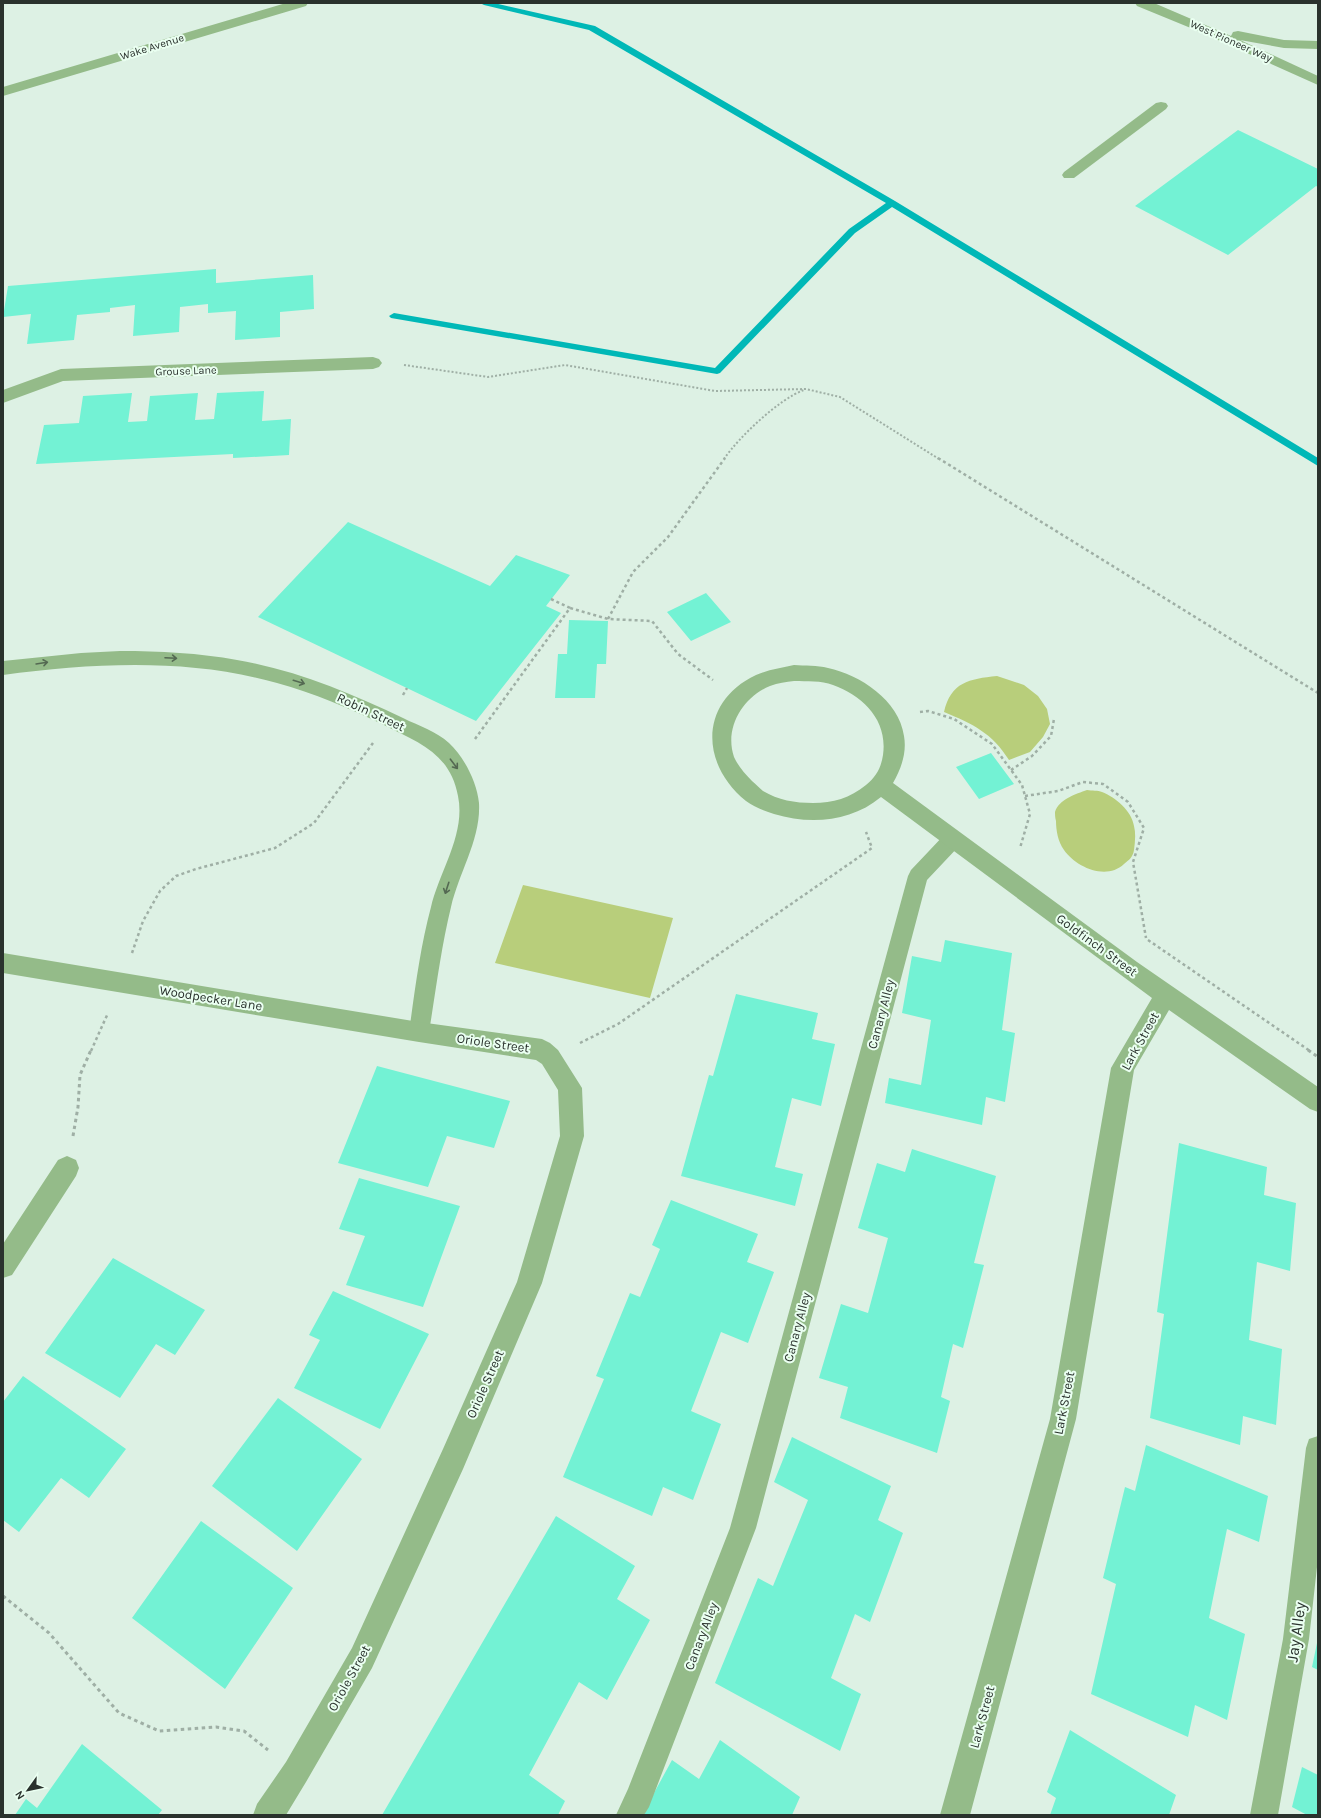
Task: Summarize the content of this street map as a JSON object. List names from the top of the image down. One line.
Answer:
{"streets":{"street":["West Pioneer Way","Wake Avenue","Grouse Lane","Goldfinch Street","Woodpecker Lane","Lark Street","Oriole Street"],"lane":["Robin Street","Canary Alley","Jay Alley"]},"crossings":[["Robin Street","Woodpecker Lane"],["Robin Street","Oriole Street"],["Goldfinch Street","Canary Alley"],["Goldfinch Street","Lark Street"],["Woodpecker Lane","Oriole Street"]],"north":"bottom left"}
